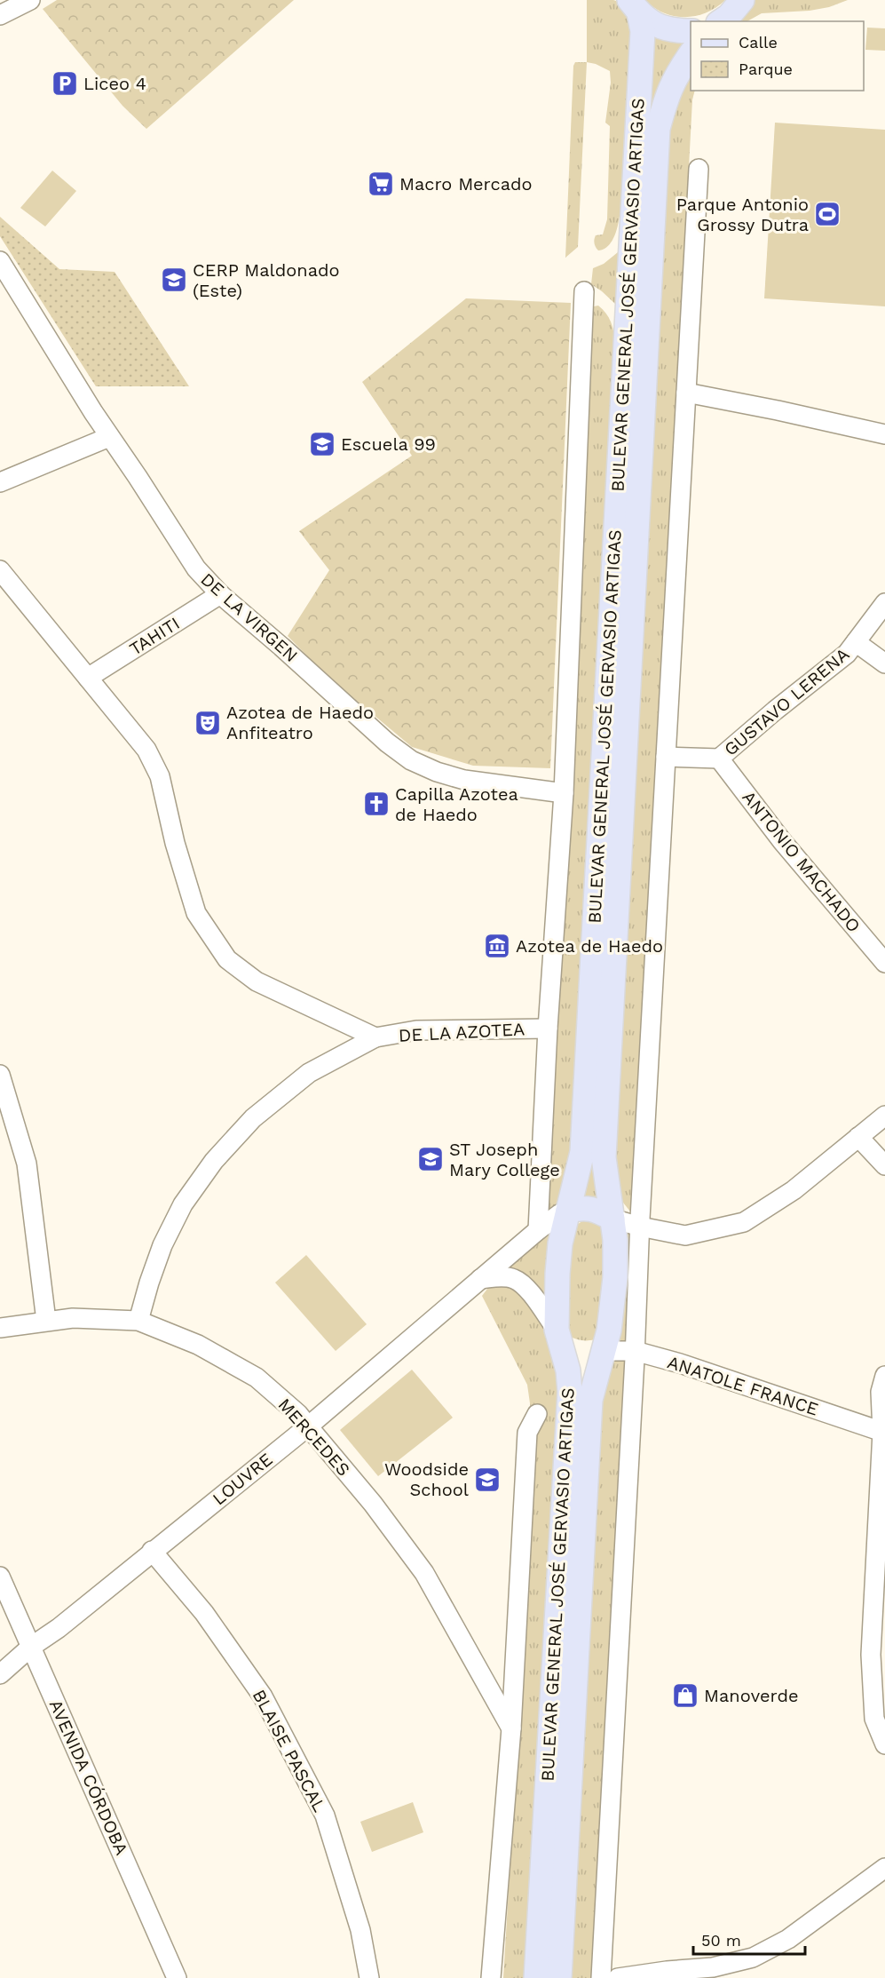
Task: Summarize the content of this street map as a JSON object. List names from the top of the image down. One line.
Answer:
{"streets":{"main road":["BULEVAR GENERAL JOSÉ GERVASIO ARTIGAS"],"street":["DE LA VIRGEN","TAHITI","GUSTAVO LERENA","ANTONIO MACHADO","DE LA AZOTEA","ANATOLE FRANCE","MERCEDES","LOUVRE","BLAISE PASCAL","AVENIDA CÓRDOBA"]},"crossings":[["BULEVAR GENERAL JOSÉ GERVASIO ARTIGAS","ANATOLE FRANCE"],["BULEVAR GENERAL JOSÉ GERVASIO ARTIGAS","MERCEDES"],["BULEVAR GENERAL JOSÉ GERVASIO ARTIGAS","LOUVRE"],["DE LA VIRGEN","TAHITI"],["GUSTAVO LERENA","ANTONIO MACHADO"],["DE LA AZOTEA","MERCEDES"],["MERCEDES","LOUVRE"],["LOUVRE","BLAISE PASCAL"],["LOUVRE","AVENIDA CÓRDOBA"]],"places":{"parking":["Liceo 4"],"supermarket":["Macro Mercado"],"sports":["Parque Antonio Grossy Dutra"],"school or university":["CERP Maldonado (Este)","Escuela 99","ST Joseph Mary College","Woodside School"],"theatre":["Azotea de Haedo Anfiteatro"],"church":["Capilla Azotea de Haedo"],"museum":["Azotea de Haedo"],"shop":["Manoverde"]},"legend":["Calle","Parque"],"scale_bar":"50 m"}
